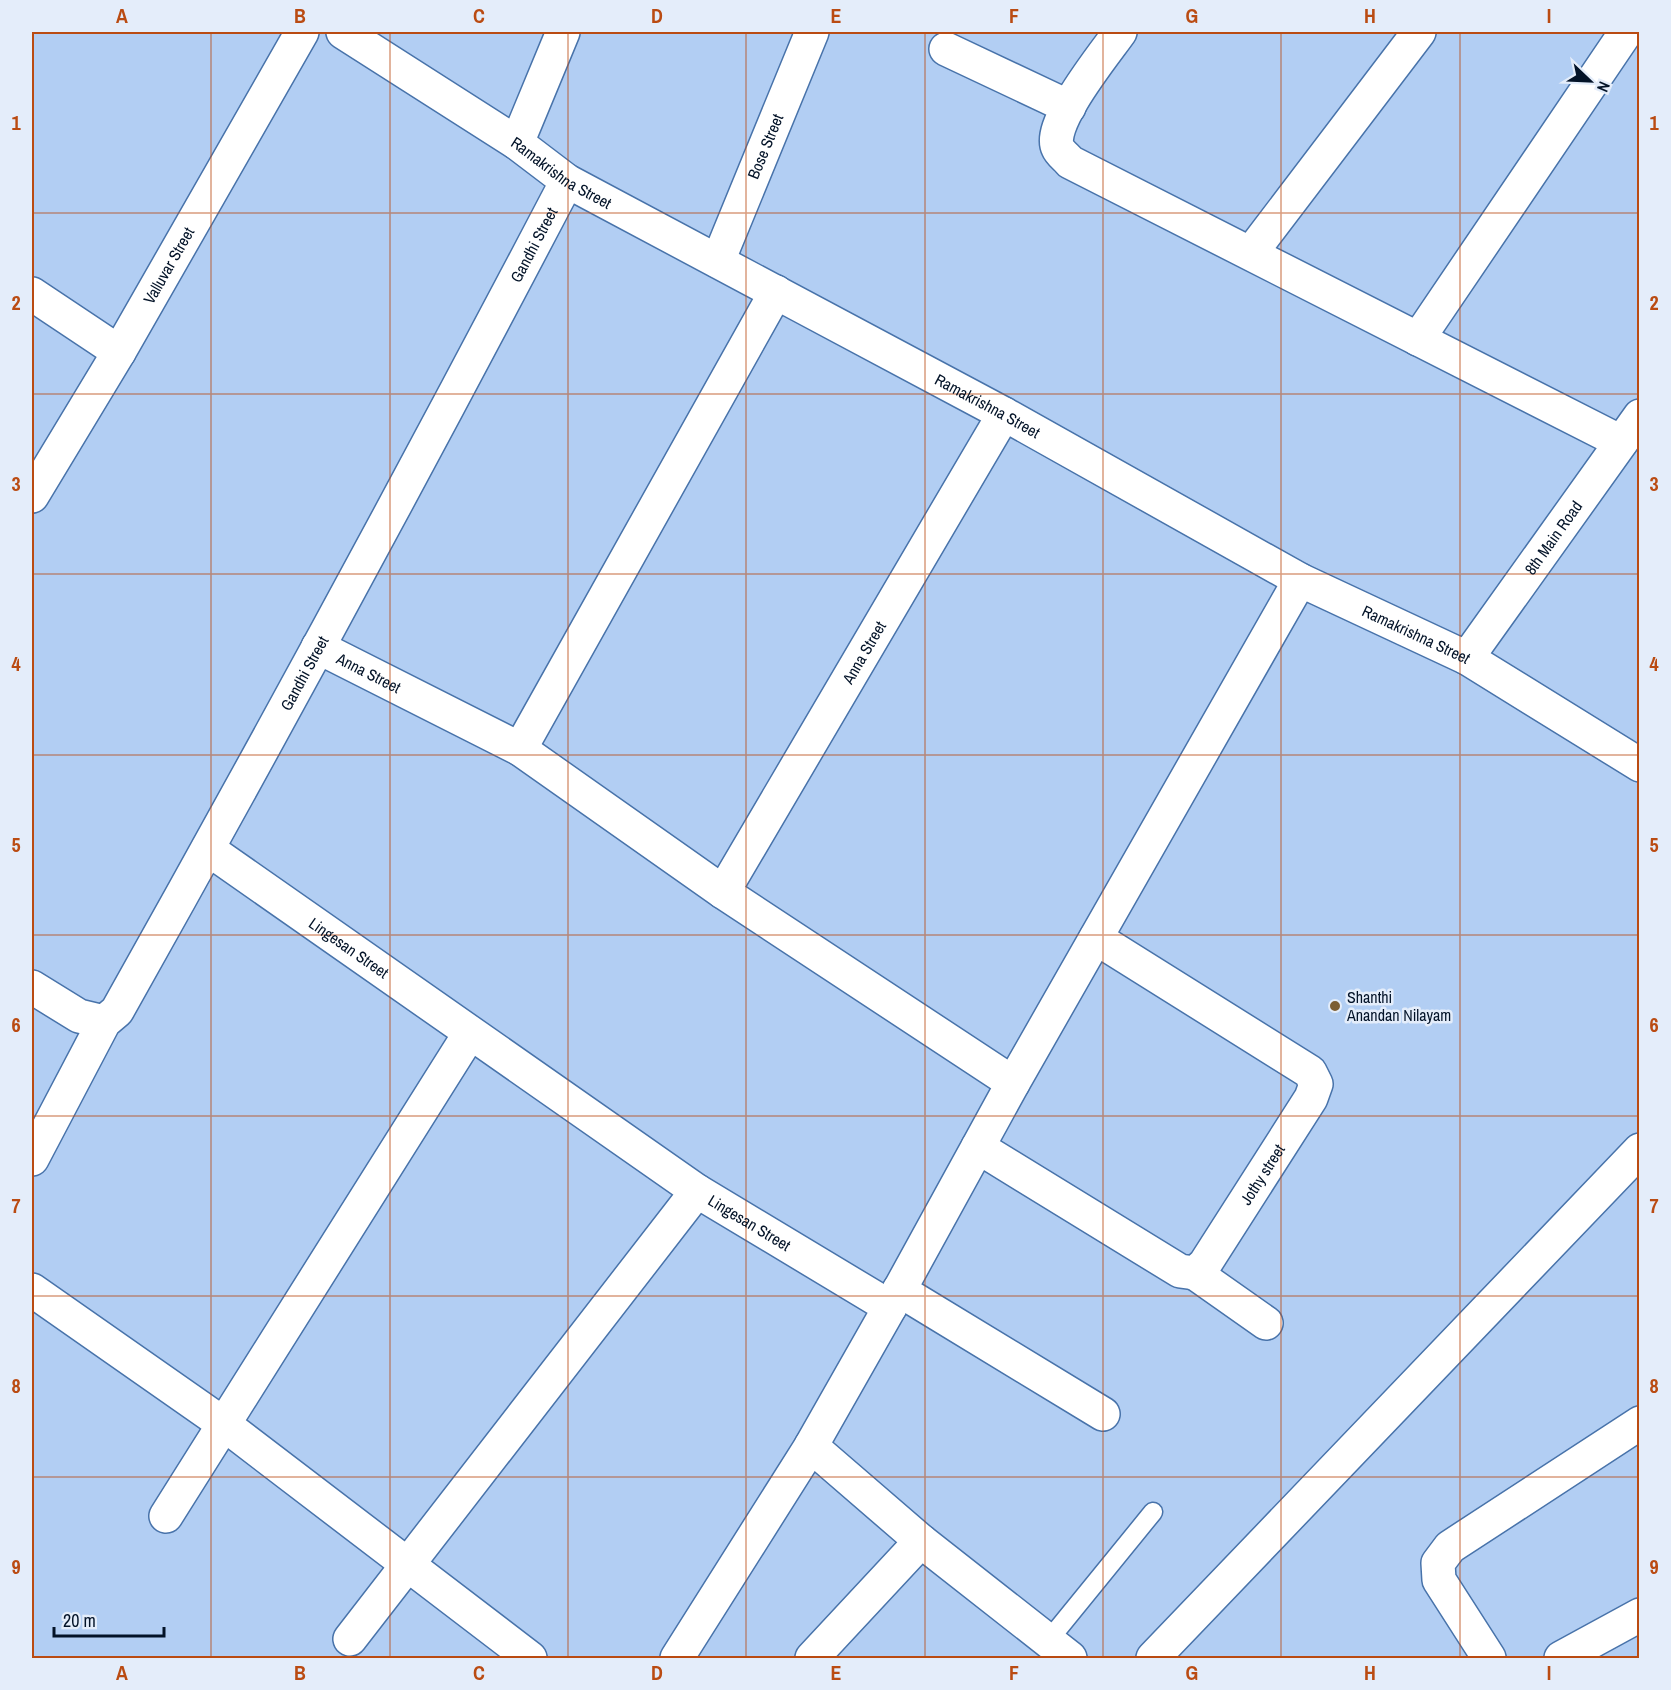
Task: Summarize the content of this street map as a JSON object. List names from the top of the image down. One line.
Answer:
{"streets":{"street":["Bose Street","Ramakrishna Street","Gandhi Street","Valluvar Street","8th Main Road","Anna Street","Lingesan Street","Jothy street"]},"crossings":[["Bose Street","Ramakrishna Street"],["Ramakrishna Street","Gandhi Street"],["Ramakrishna Street","8th Main Road"],["Ramakrishna Street","Anna Street"],["Gandhi Street","Anna Street"],["Gandhi Street","Lingesan Street"]],"places":["Shanthi Anandan Nilayam"],"scale_bar":"20 m","north":"bottom right","grid":{"columns":["A","B","C","D","E","F","G","H","I"],"rows":["1","2","3","4","5","6","7","8","9"]}}
